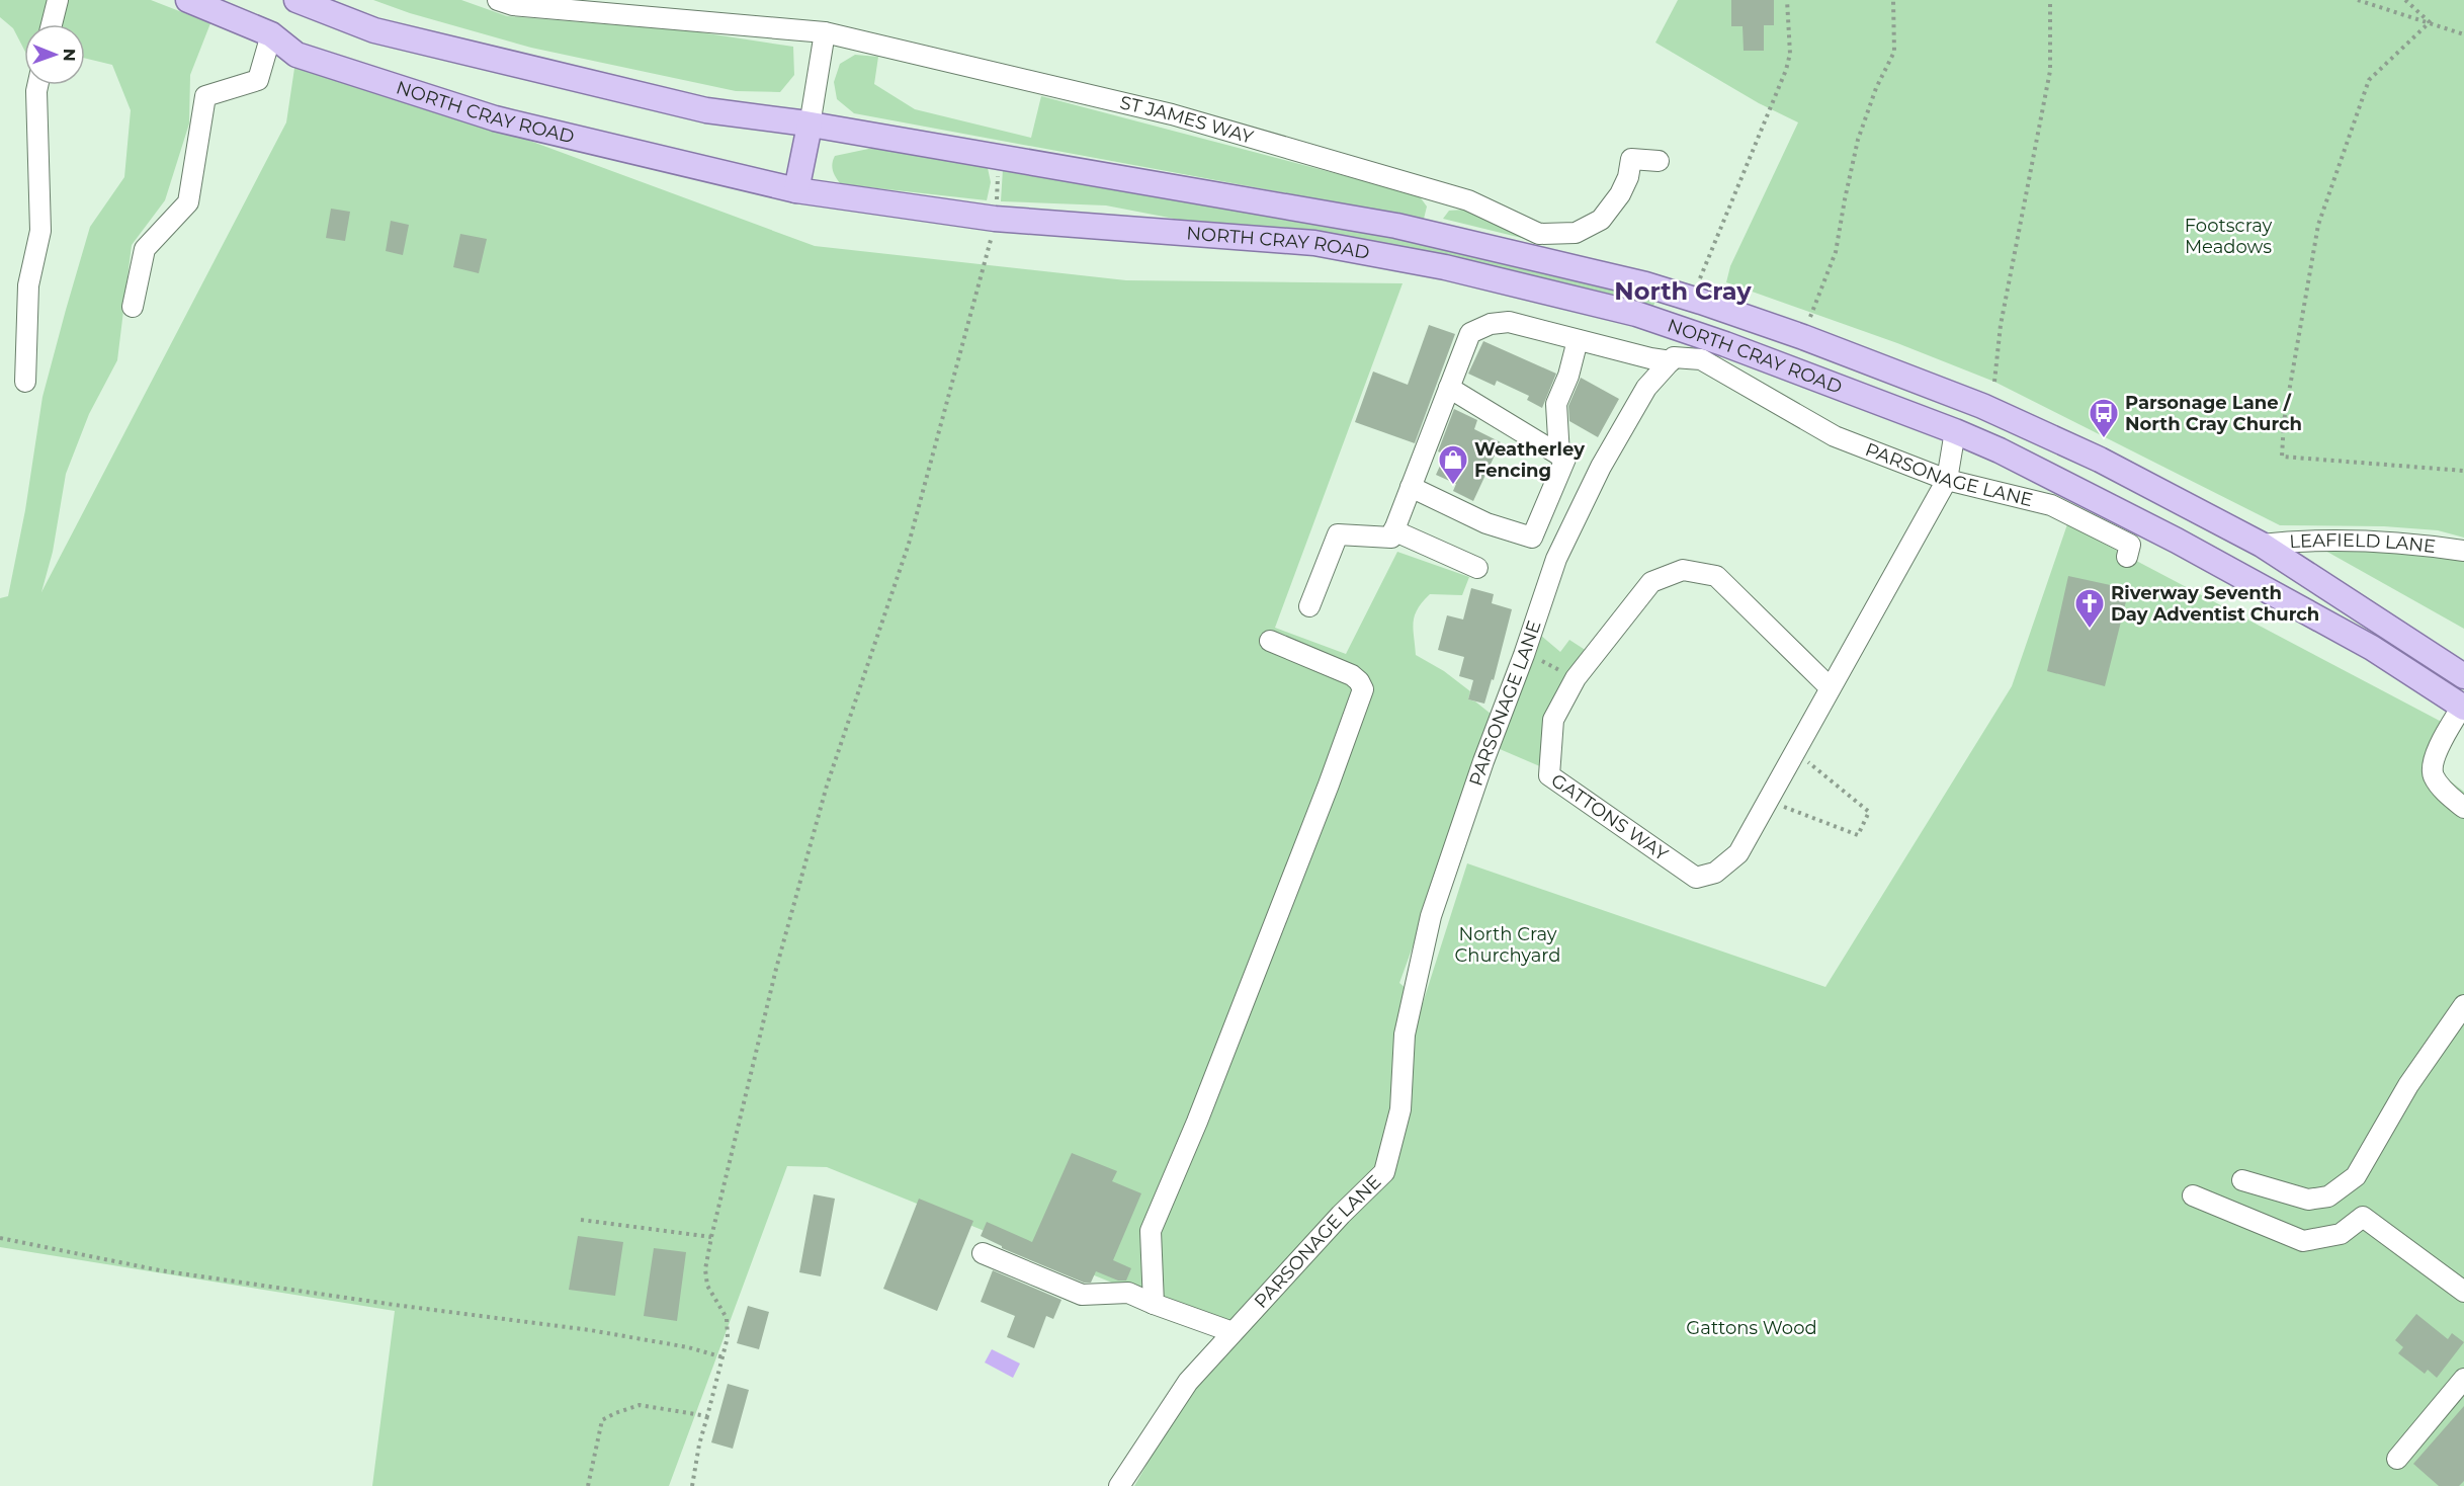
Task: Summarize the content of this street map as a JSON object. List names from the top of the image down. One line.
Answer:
{"streets":{"main road":["NORTH CRAY ROAD"],"street":["ST JAMES WAY","PARSONAGE LANE","LEAFIELD LANE","GATTONS WAY"]},"crossings":[["NORTH CRAY ROAD","LEAFIELD LANE"],["NORTH CRAY ROAD","GATTONS WAY"],["PARSONAGE LANE","GATTONS WAY"]],"districts":["North Cray"],"parks":["Footscray Meadows","North Cray Churchyard","Gattons Wood"],"places":{"bus stop":["Parsonage Lane / North Cray Church"],"shop":["Weatherley Fencing"],"church":["Riverway Seventh Day Adventist Church"]},"north":"right"}
